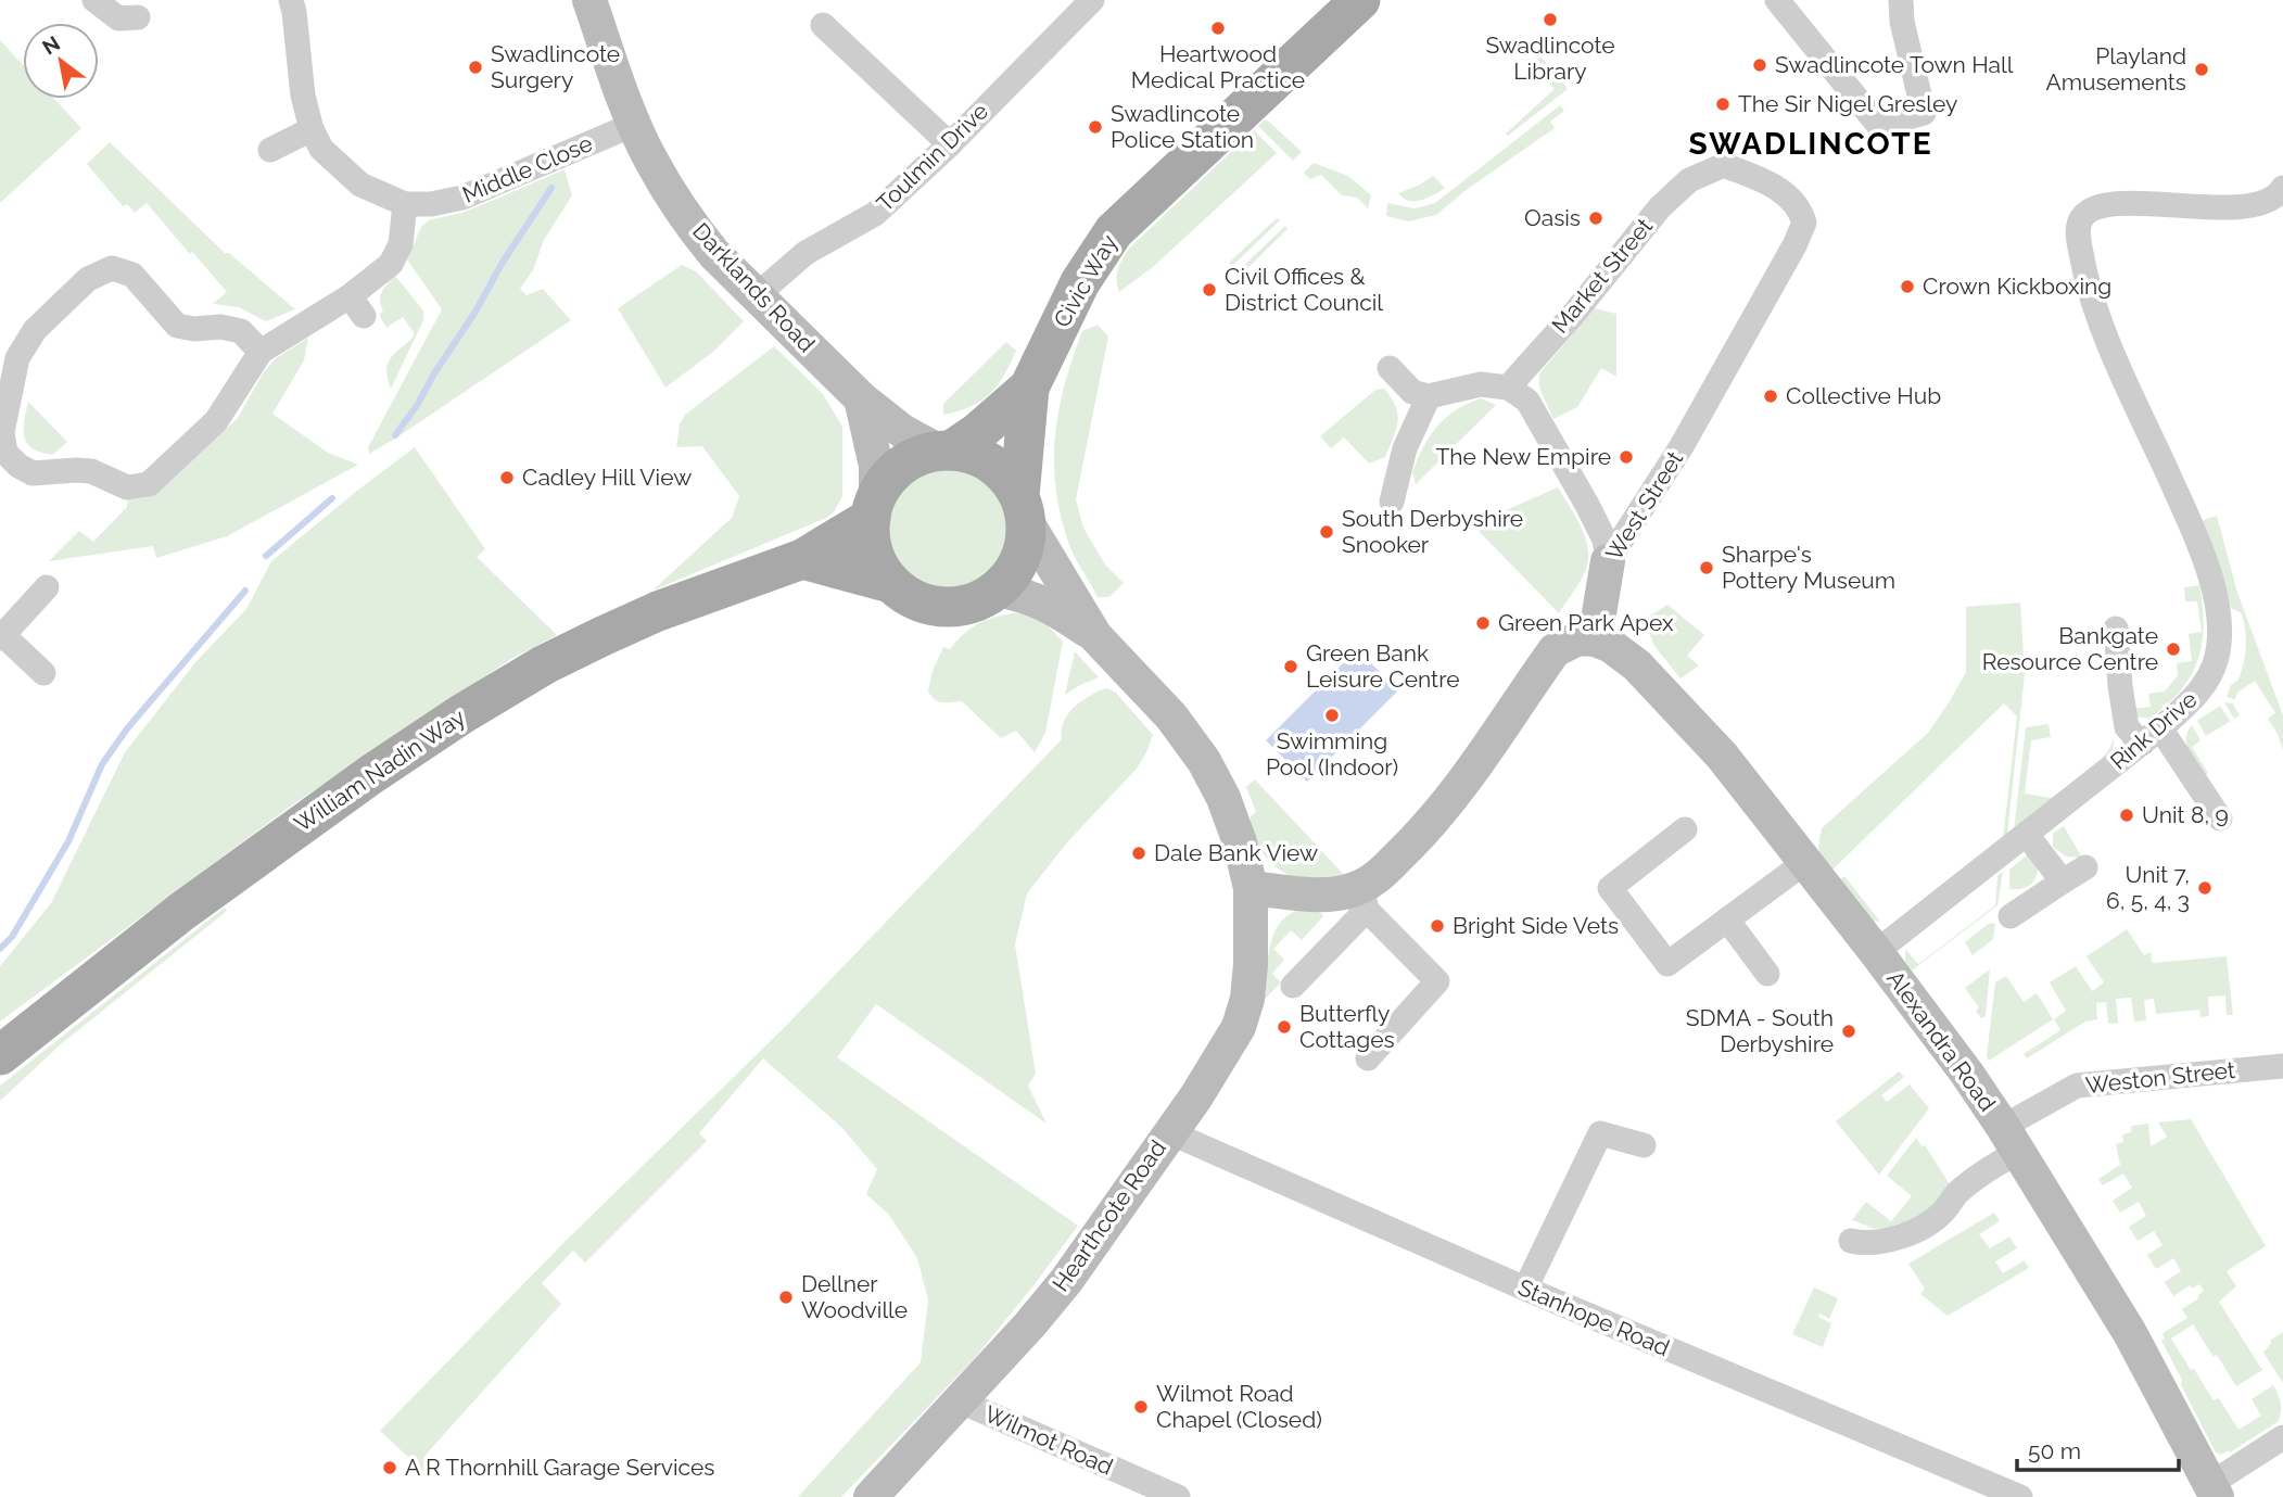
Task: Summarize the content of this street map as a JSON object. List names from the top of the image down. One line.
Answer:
{"streets":{"main road":["Civic Way","William Nadin Way"],"street":["Toulmin Drive","Middle Close","Market Street","Darklands Road","West Street","Rink Drive","Alexandra Road","Weston Street","Hearthcote Road","Stanhope Road","Wilmot Road"]},"crossings":[["Toulmin Drive","Darklands Road"],["Middle Close","Darklands Road"],["Market Street","West Street"],["Civic Way","Darklands Road"],["Civic Way","William Nadin Way"],["Darklands Road","William Nadin Way"],["West Street","Alexandra Road"],["Rink Drive","Alexandra Road"],["Alexandra Road","Weston Street"],["Hearthcote Road","Stanhope Road"],["Hearthcote Road","Wilmot Road"]],"districts":["SWADLINCOTE"],"places":["Swadlincote Library","Heartwood Medical Practice","Swadlincote Town Hall","Swadlincote Surgery","Playland Amusements","The Sir Nigel Gresley","Swadlincote Police Station","Oasis","Crown Kickboxing","Civil Offices & District Council","Collective Hub","The New Empire","Cadley Hill View","South Derbyshire Snooker","Sharpe's Pottery Museum","Green Park Apex","Bankgate Resource Centre","Green Bank Leisure Centre","Swimming Pool (Indoor)","Unit 8, 9","Dale Bank View","Unit 7, 6, 5, 4, 3","Bright Side Vets","Butterfly Cottages","SDMA - South Derbyshire","Dellner Woodville","Wilmot Road Chapel (Closed)","A R Thornhill Garage Services"],"scale_bar":"50 m","north":"top left"}
